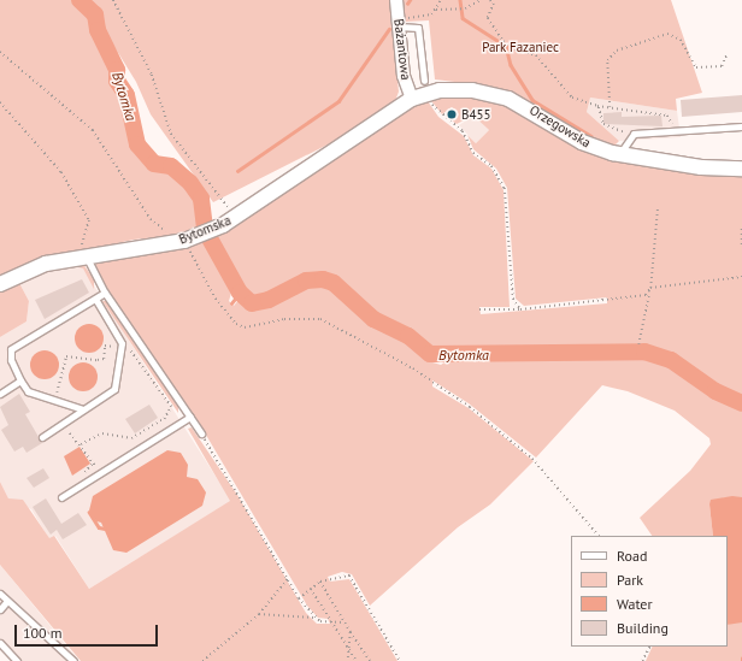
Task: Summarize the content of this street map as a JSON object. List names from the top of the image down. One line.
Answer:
{"streets":{"street":["Bażantowa","Orzegowska","Bytomska"]},"crossings":[["Bażantowa","Orzegowska"],["Orzegowska","Bytomska"]],"water":["Bytomka"],"parks":["Park Fazaniec"],"places":["B455"],"legend":["Road","Park","Water","Building"],"scale_bar":"100 m"}
